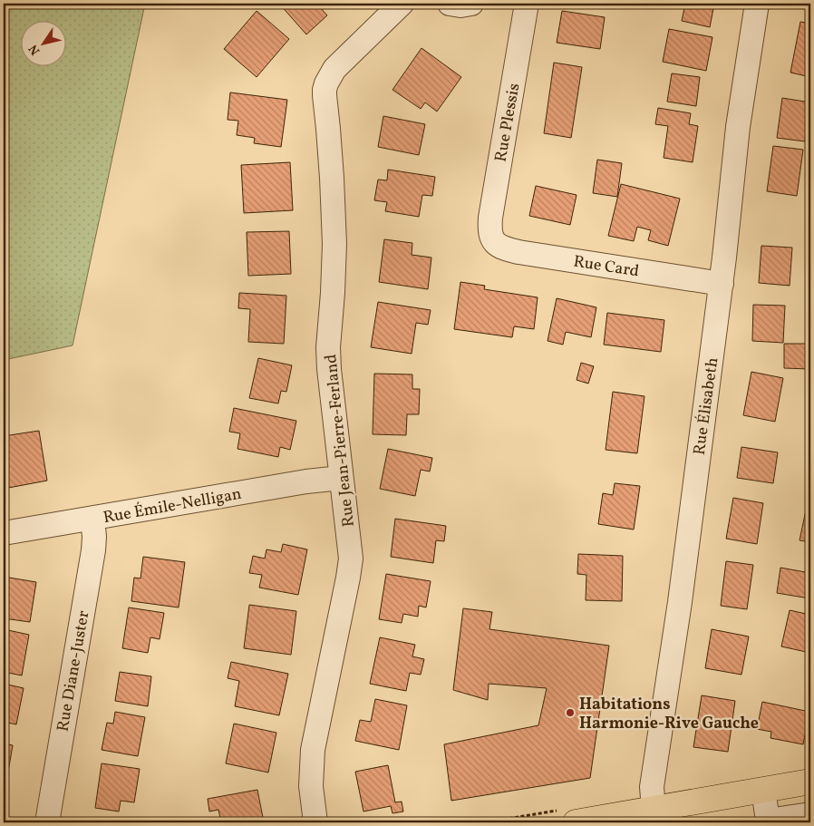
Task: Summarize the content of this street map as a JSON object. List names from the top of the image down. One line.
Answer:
{"streets":{"street":["Rue Plessis","Rue Card","Rue Élisabeth","Rue Jean-Pierre-Ferland","Rue Émile-Nelligan","Rue Diane-Juster"]},"crossings":[["Rue Plessis","Rue Card"],["Rue Card","Rue Élisabeth"],["Rue Jean-Pierre-Ferland","Rue Émile-Nelligan"],["Rue Émile-Nelligan","Rue Diane-Juster"]],"places":["Habitations Harmonie-Rive Gauche"],"north":"bottom left"}
